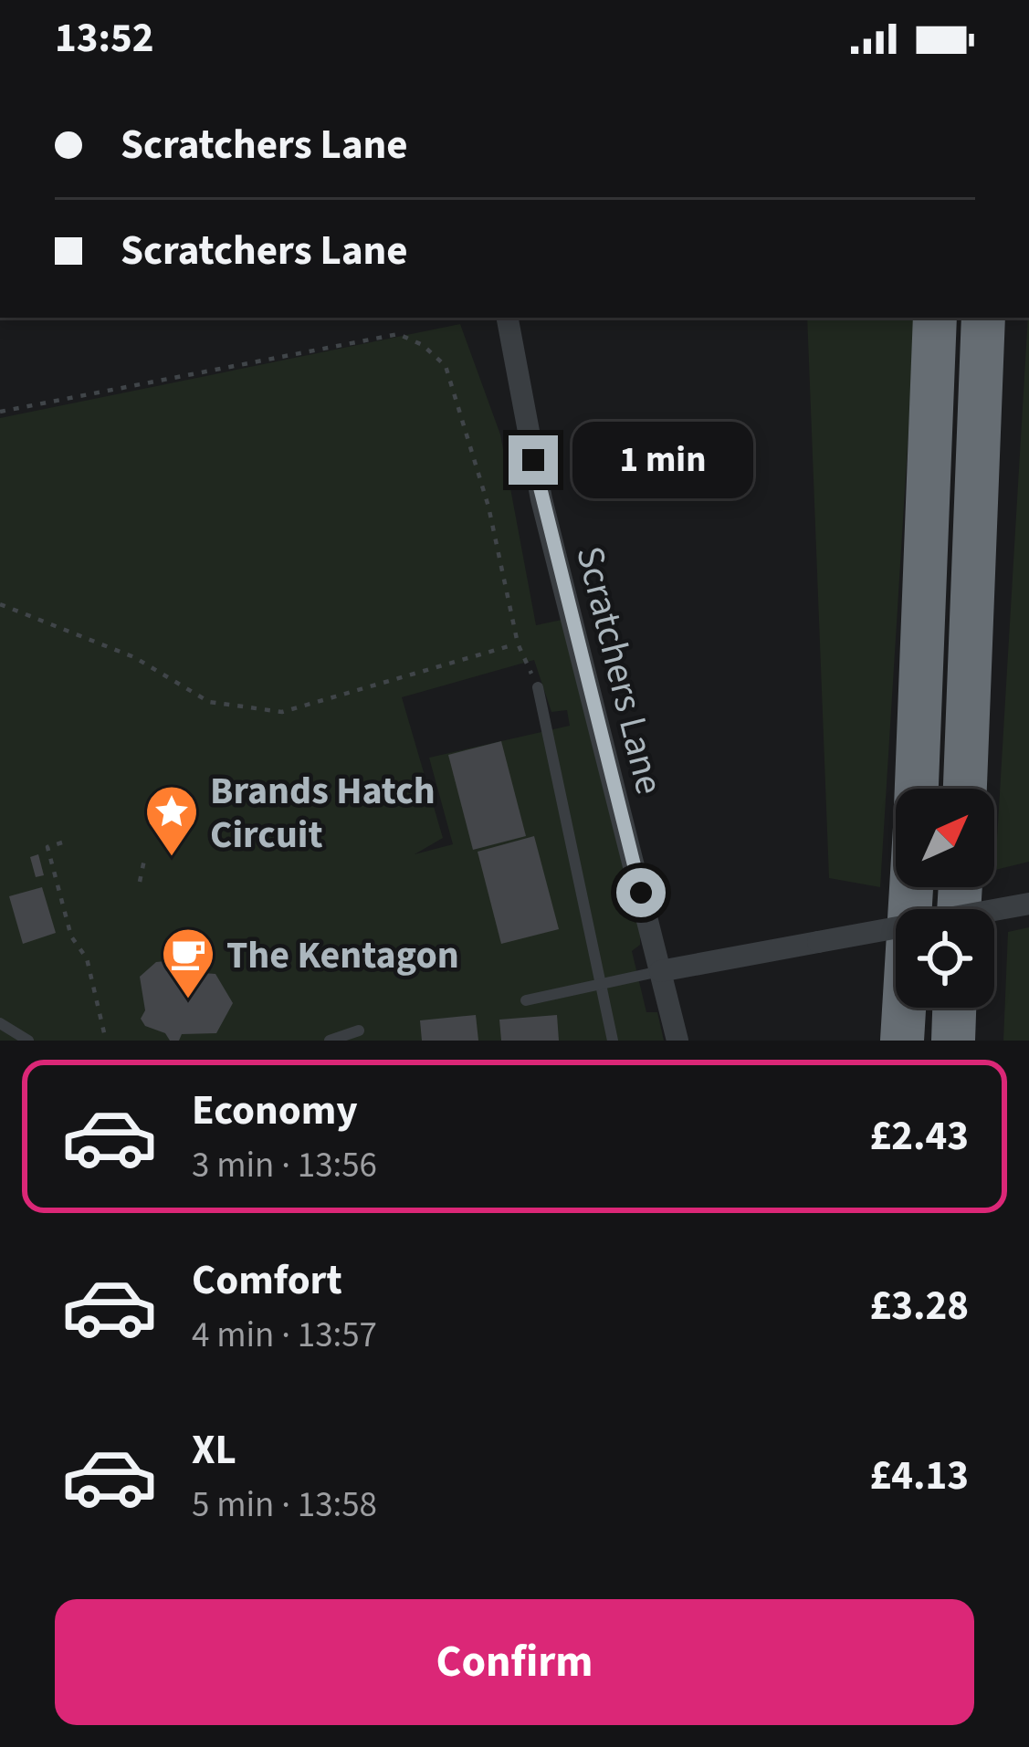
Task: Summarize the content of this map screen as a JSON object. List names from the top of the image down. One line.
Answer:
{"streets":{"street":["Scratchers Lane"]},"places":{"place":["Brands Hatch Circuit"],"cafe":["The Kentagon"]},"north":"top right","page":{"status":"13:52","banner":["Scratchers Lane","Scratchers Lane"],"bubble":"1 min","list":[{"name":"Economy","note":"3 min · 13:56","value":"£2.43"},{"name":"Comfort","note":"4 min · 13:57","value":"£3.28"},{"name":"XL","note":"5 min · 13:58","value":"£4.13"}],"buttons":"Confirm"}}
